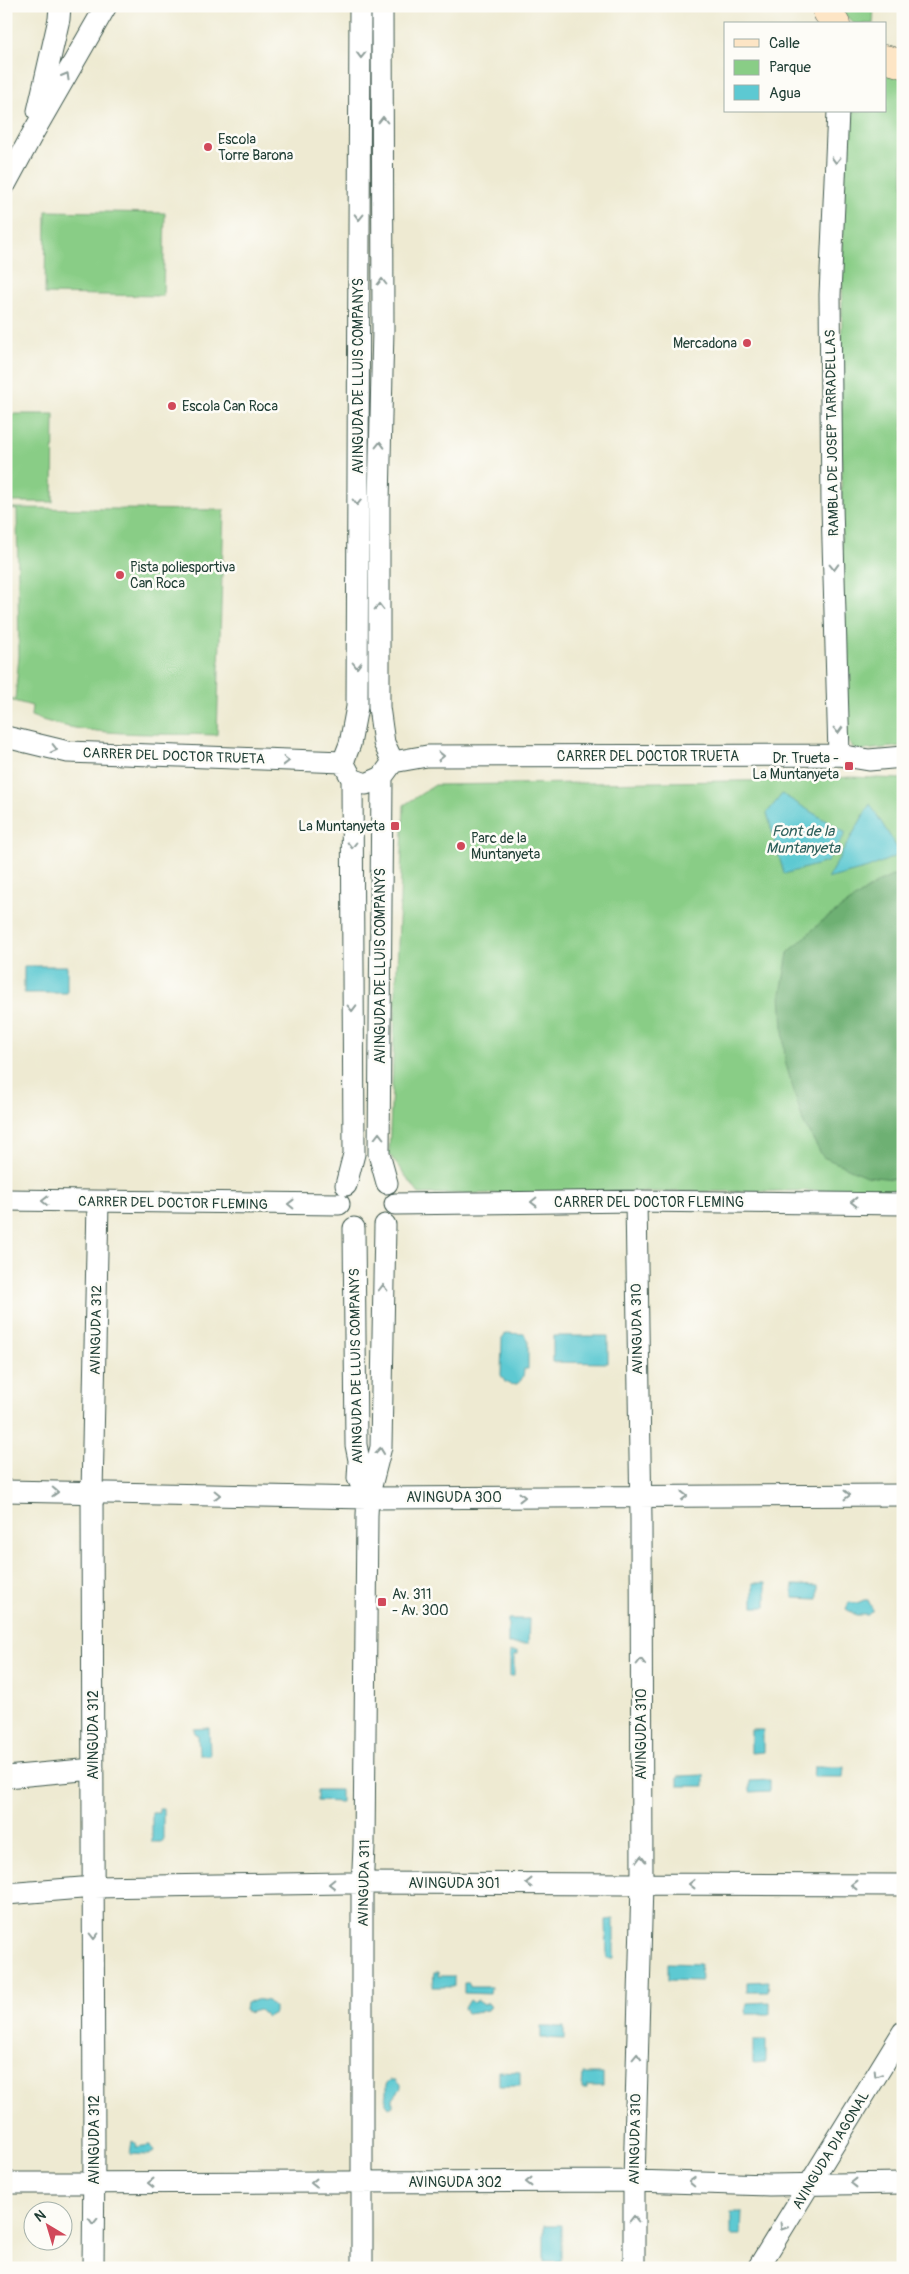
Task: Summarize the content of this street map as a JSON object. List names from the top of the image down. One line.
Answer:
{"streets":{"street":["AVINGUDA DE LLUIS COMPANYS","RAMBLA DE JOSEP TARRADELLAS","CARRER DEL DOCTOR TRUETA","CARRER DEL DOCTOR FLEMING","AVINGUDA 310","AVINGUDA 312","AVINGUDA 300","AVINGUDA 311","AVINGUDA 301","AVINGUDA DIAGONAL","AVINGUDA 302"]},"crossings":[["AVINGUDA DE LLUIS COMPANYS","CARRER DEL DOCTOR TRUETA"],["AVINGUDA DE LLUIS COMPANYS","CARRER DEL DOCTOR FLEMING"],["AVINGUDA DE LLUIS COMPANYS","AVINGUDA 300"],["AVINGUDA DE LLUIS COMPANYS","AVINGUDA 311"],["RAMBLA DE JOSEP TARRADELLAS","CARRER DEL DOCTOR TRUETA"],["CARRER DEL DOCTOR FLEMING","AVINGUDA 310"],["CARRER DEL DOCTOR FLEMING","AVINGUDA 312"],["AVINGUDA 310","AVINGUDA 300"],["AVINGUDA 310","AVINGUDA 301"],["AVINGUDA 310","AVINGUDA 302"],["AVINGUDA 312","AVINGUDA 300"],["AVINGUDA 312","AVINGUDA 301"],["AVINGUDA 312","AVINGUDA 302"],["AVINGUDA 300","AVINGUDA 311"],["AVINGUDA 311","AVINGUDA 301"],["AVINGUDA 311","AVINGUDA 302"],["AVINGUDA DIAGONAL","AVINGUDA 302"]],"one_way":["RAMBLA DE JOSEP TARRADELLAS","CARRER DEL DOCTOR TRUETA","CARRER DEL DOCTOR FLEMING","AVINGUDA 310","AVINGUDA 312","AVINGUDA 300","AVINGUDA 301","AVINGUDA DIAGONAL","AVINGUDA 302"],"water":["Font de la Muntanyeta"],"places":{"other":["Escola Torre Barona","Mercadona","Escola Can Roca","Pista poliesportiva Can Roca","Parc de la Muntanyeta"],"transit":["Dr. Trueta - La Muntanyeta","La Muntanyeta","Av. 311 - Av. 300"]},"legend":["Calle","Parque","Agua"],"north":"top left"}
